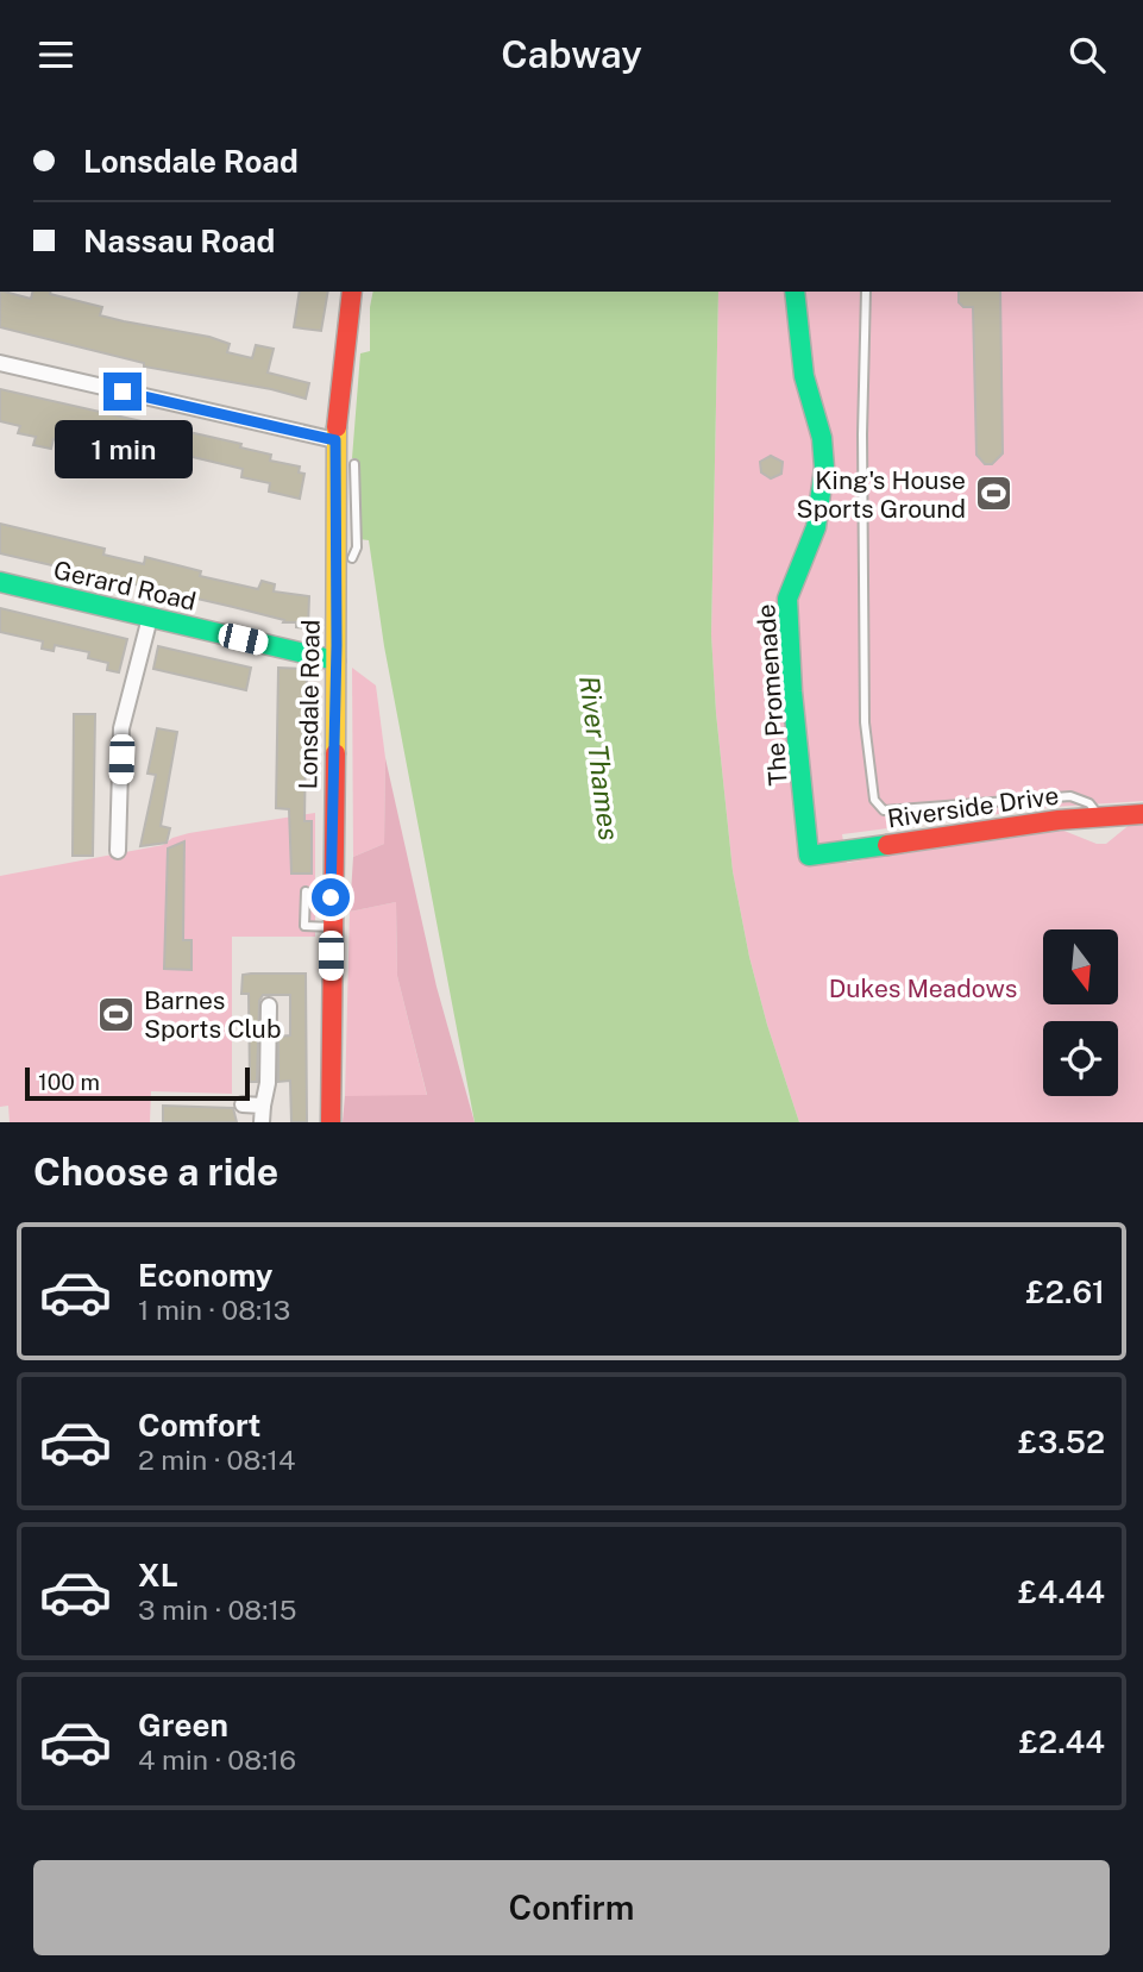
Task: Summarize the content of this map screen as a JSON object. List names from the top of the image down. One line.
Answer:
{"streets":{"street":["Gerard Road","The Promenade","Lonsdale Road","Riverside Drive"]},"crossings":[["Gerard Road","Lonsdale Road"],["The Promenade","Riverside Drive"]],"water":["River Thames"],"parks":["Dukes Meadows"],"places":{"sports":["King's House Sports Ground","Barnes Sports Club"]},"scale_bar":"100 m","north":"bottom","page":{"header":"Cabway","banner":["Lonsdale Road","Nassau Road"],"bubble":"1 min","scale":"100 m","heading":"Choose a ride","list":[{"name":"Economy","note":"1 min · 08:13","value":"£2.61"},{"name":"Comfort","note":"2 min · 08:14","value":"£3.52"},{"name":"XL","note":"3 min · 08:15","value":"£4.44"},{"name":"Green","note":"4 min · 08:16","value":"£2.44"}],"buttons":"Confirm"}}
